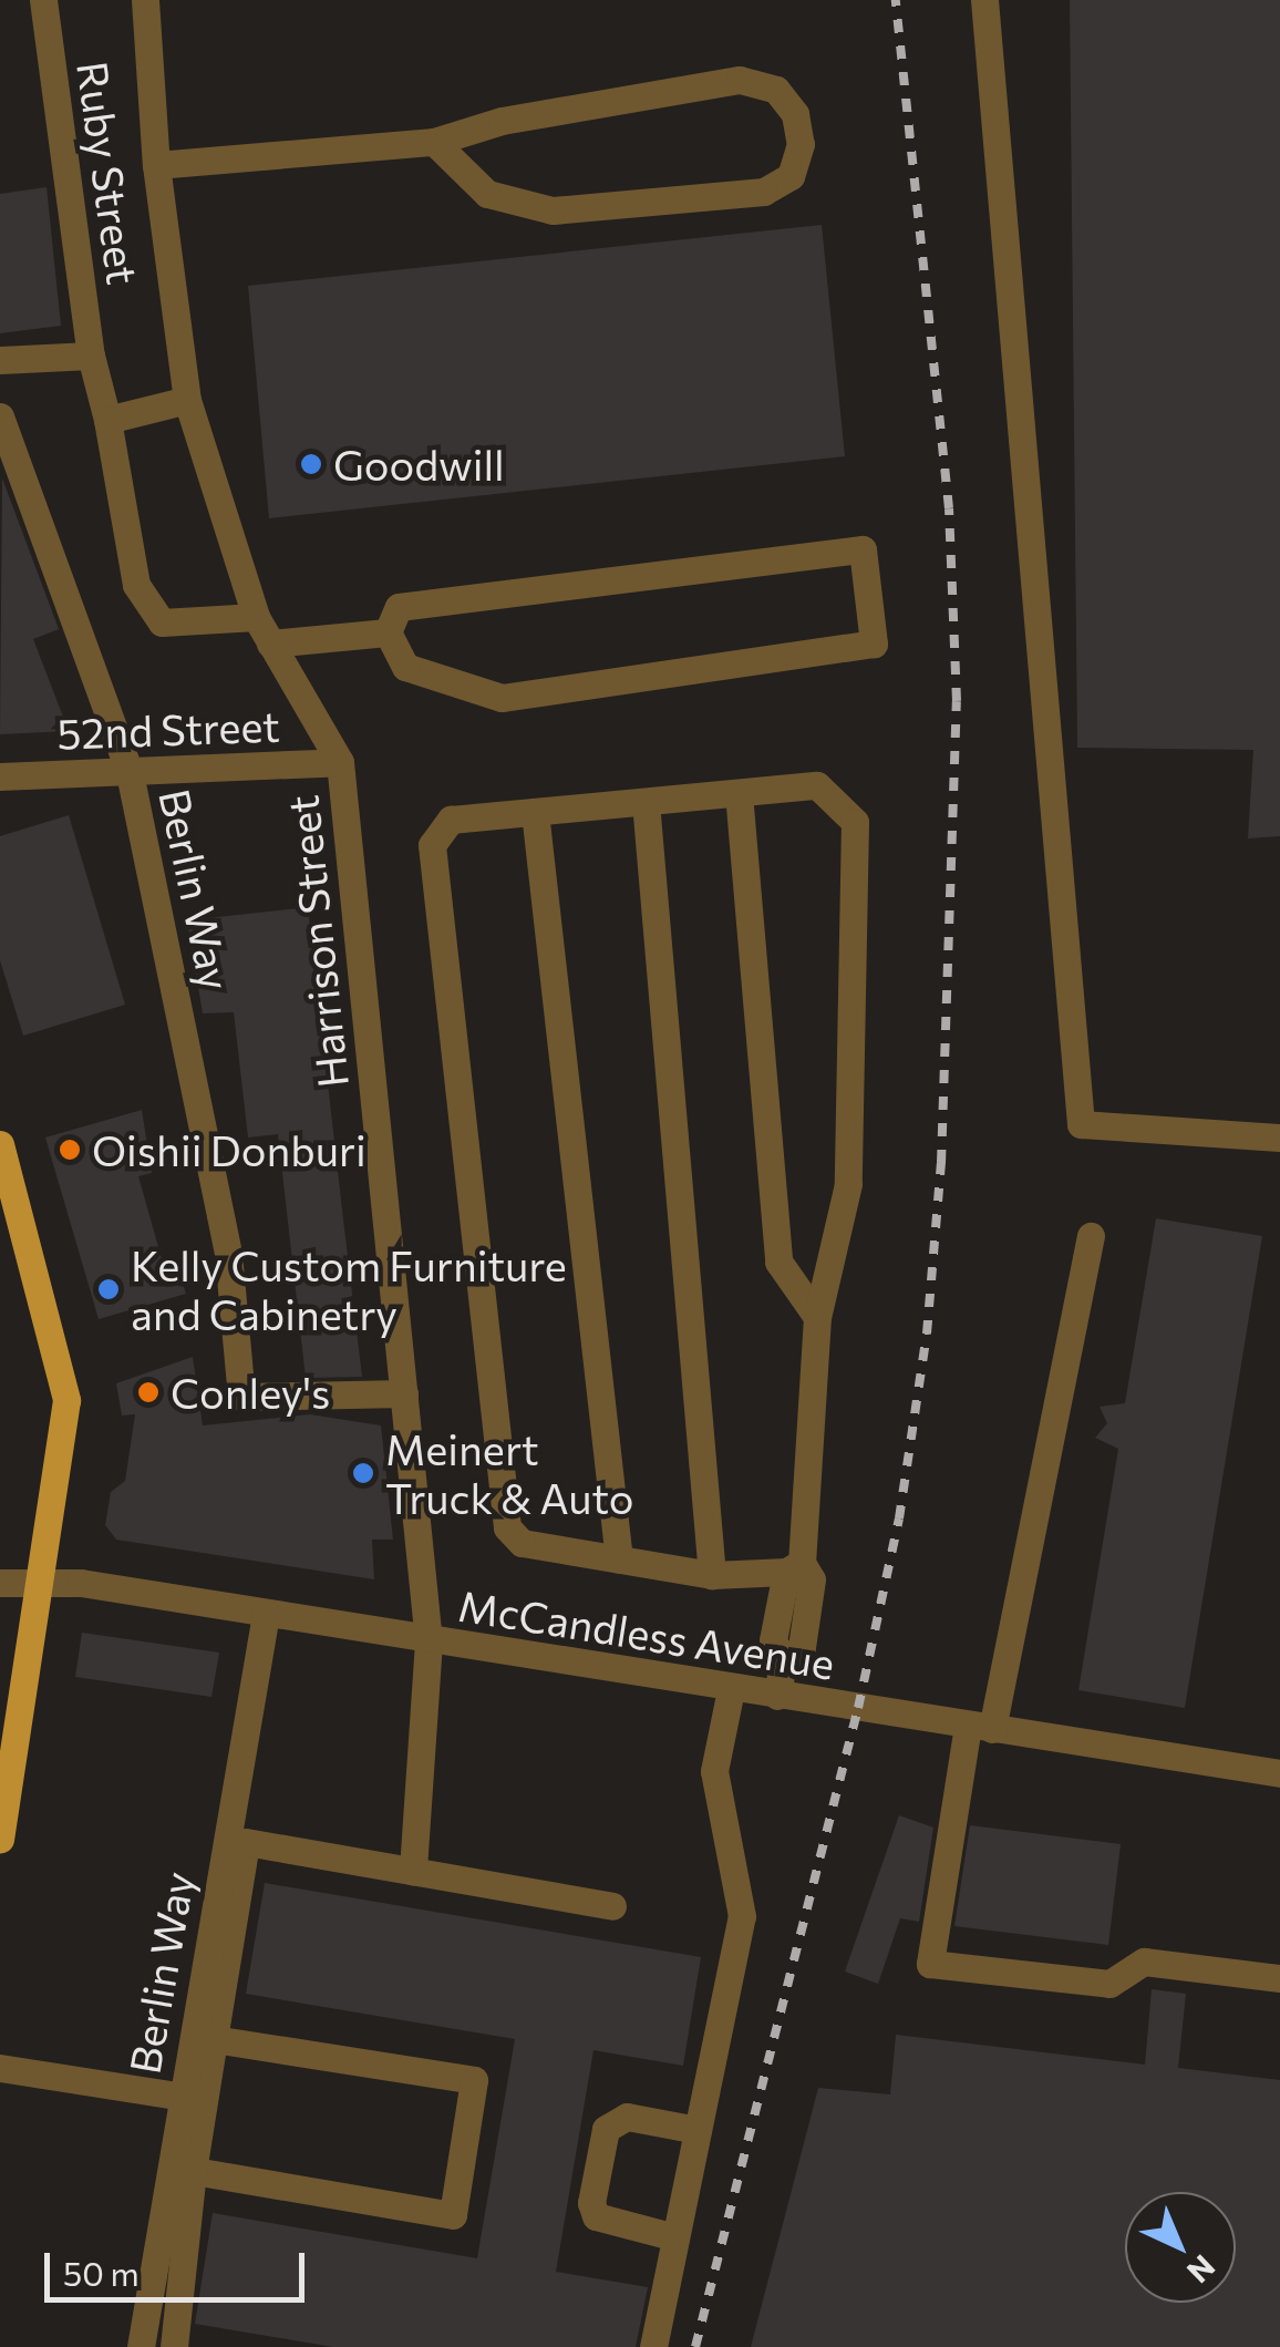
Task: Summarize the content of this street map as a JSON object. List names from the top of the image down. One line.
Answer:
{"streets":{"street":["Ruby Street","52nd Street","Berlin Way","Harrison Street","McCandless Avenue"]},"crossings":[["52nd Street","Berlin Way"],["52nd Street","Harrison Street"],["Berlin Way","Harrison Street"],["Berlin Way","McCandless Avenue"],["Harrison Street","McCandless Avenue"]],"places":["Goodwill","Oishii Donburi","Kelly Custom Furniture and Cabinetry","Conley's","Meinert Truck & Auto"],"scale_bar":"50 m","north":"bottom right"}
